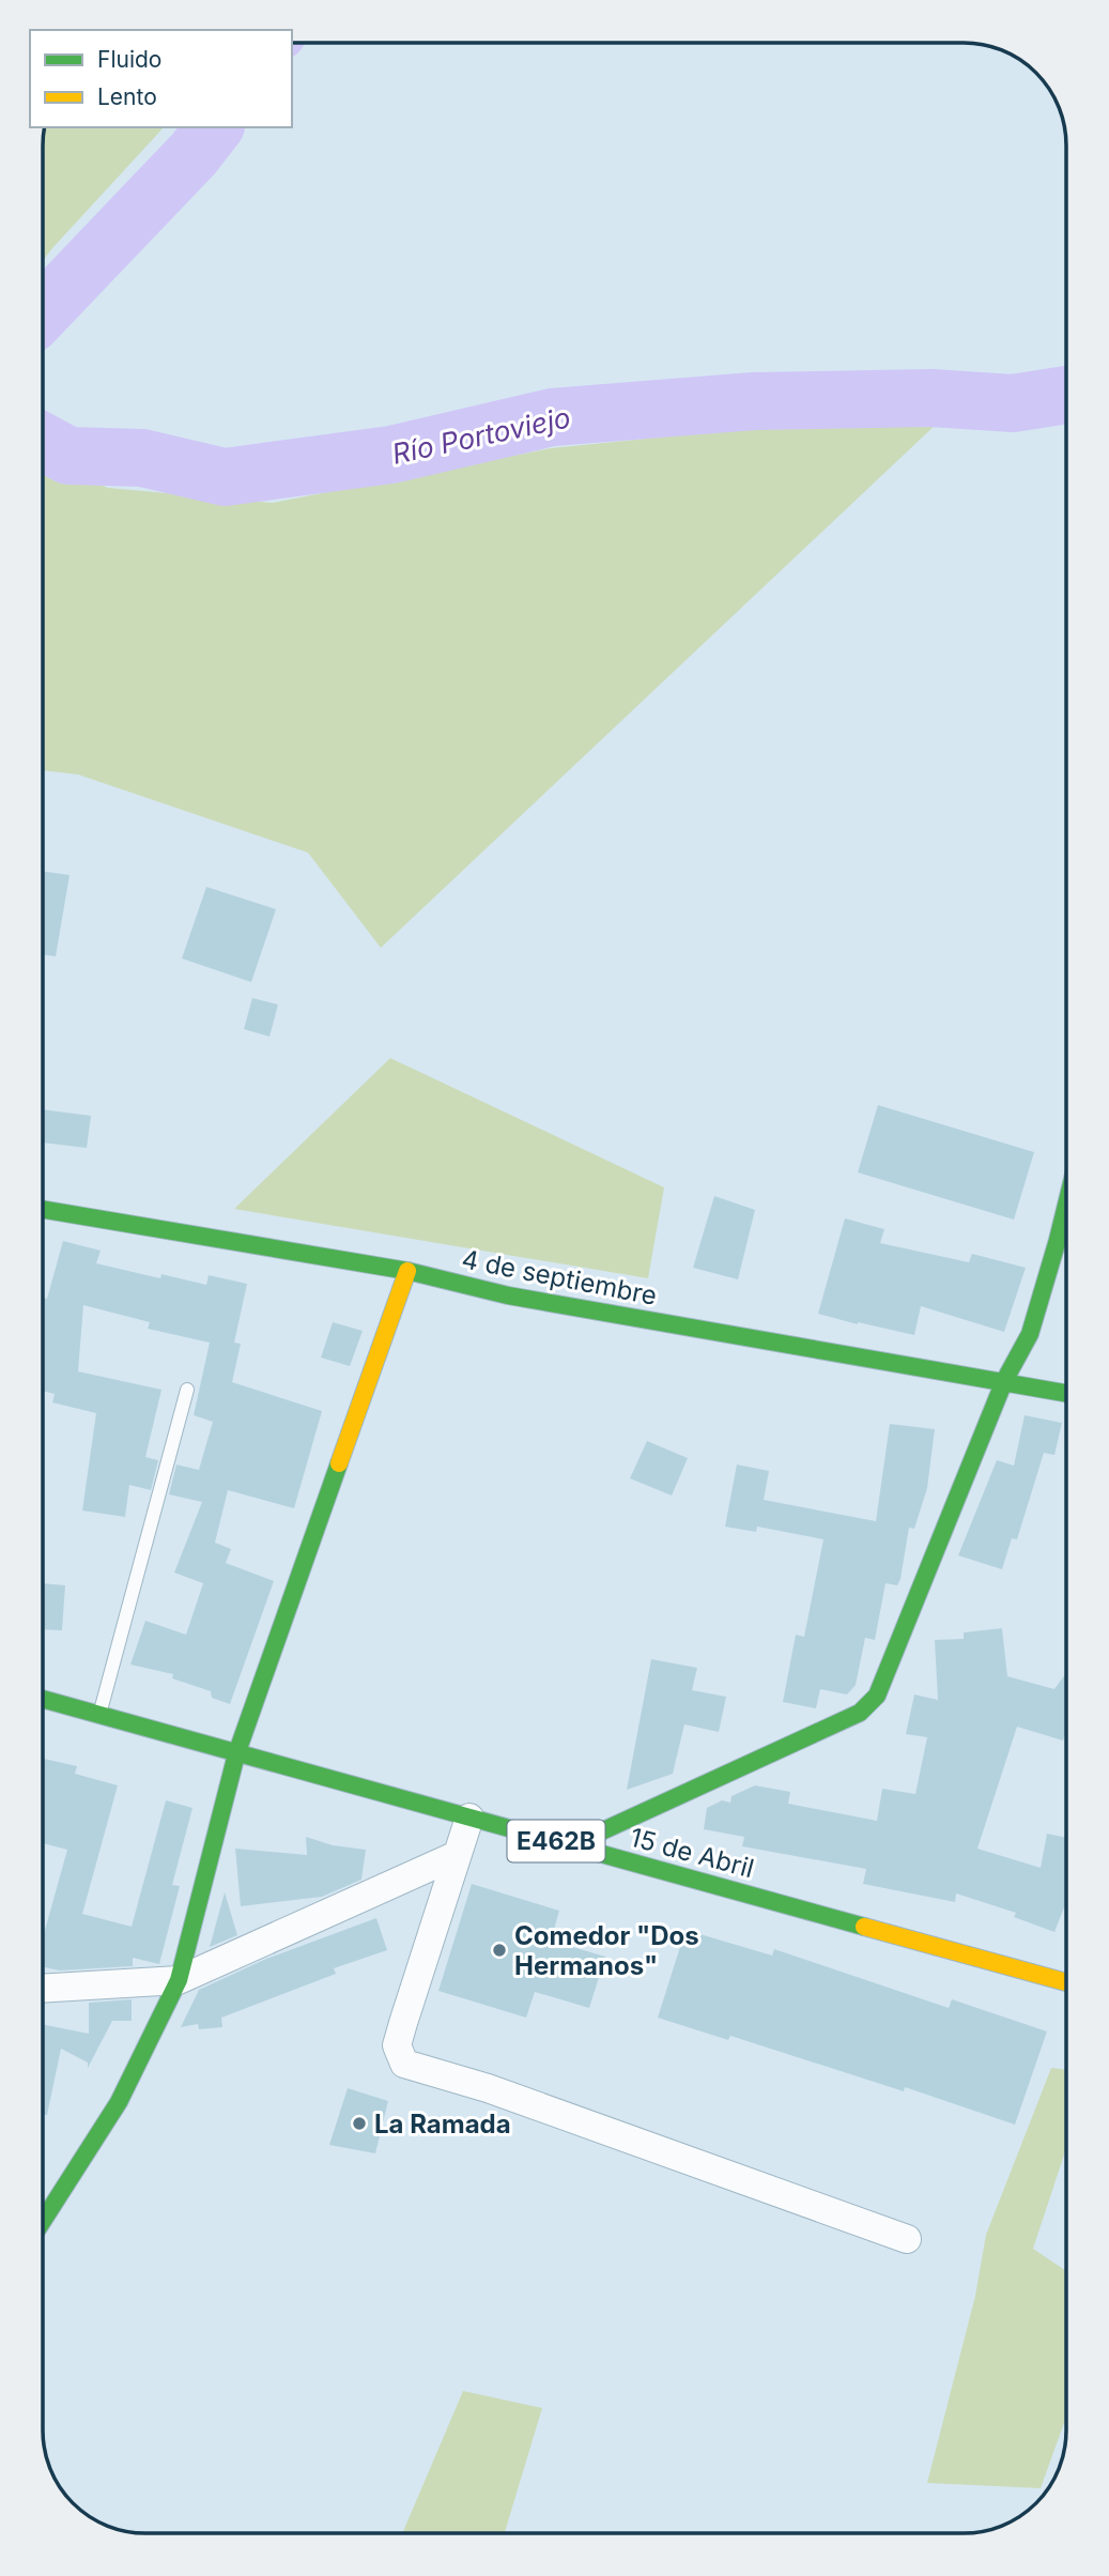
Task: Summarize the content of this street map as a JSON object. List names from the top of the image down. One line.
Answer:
{"streets":{"street":["4 de septiembre","E462B","15 de Abril"]},"water":["Río Portoviejo"],"places":["Comedor \"Dos Hermanos\"","La Ramada"],"legend":["Fluido","Lento"]}
